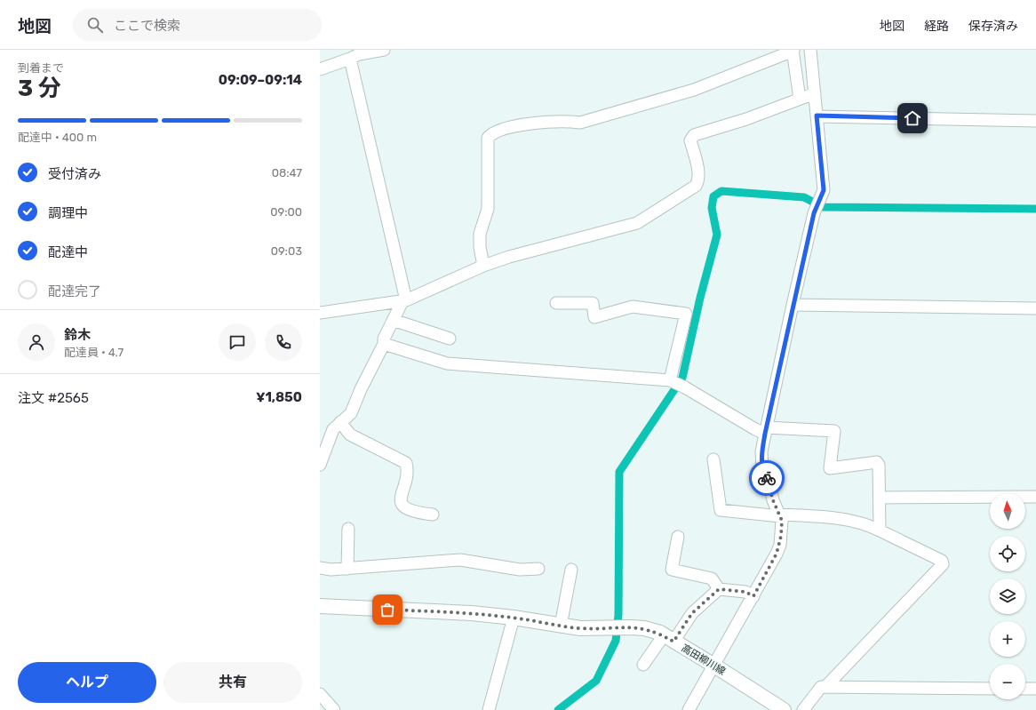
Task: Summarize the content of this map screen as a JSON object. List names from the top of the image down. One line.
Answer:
{"streets":{"main road":["高田柳川線"]},"north":"top","page":{"header":"地図","search":"ここで検索","nav":["地図","経路","保存済み"],"heading":["3 分","到着まで","09:09–09:14"],"panel":["鈴木","配達員 · 4.7","注文 #2565","¥1,850"],"bar":"配達中 · 400 m","list":[["受付済み","08:47"],["調理中","09:00"],["配達中","09:03"],"配達完了"],"map_buttons":["+","−"],"buttons":["ヘルプ","共有"]}}
